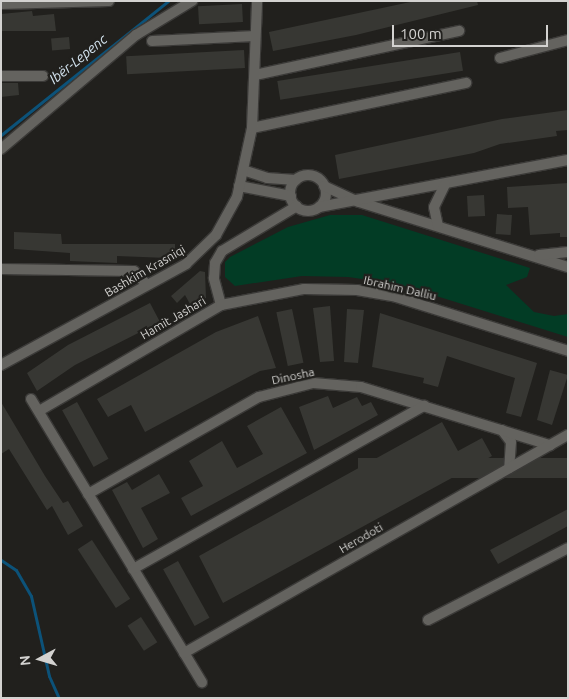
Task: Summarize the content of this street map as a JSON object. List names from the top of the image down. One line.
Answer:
{"streets":{"street":["Bashkim Krasniqi","Ibrahim Dalliu","Hamit Jashari","Dinosha","Herodoti"]},"crossings":[["Ibrahim Dalliu","Hamit Jashari"],["Dinosha","Herodoti"]],"water":["Ibër-Lepenc"],"scale_bar":"100 m","north":"left"}
